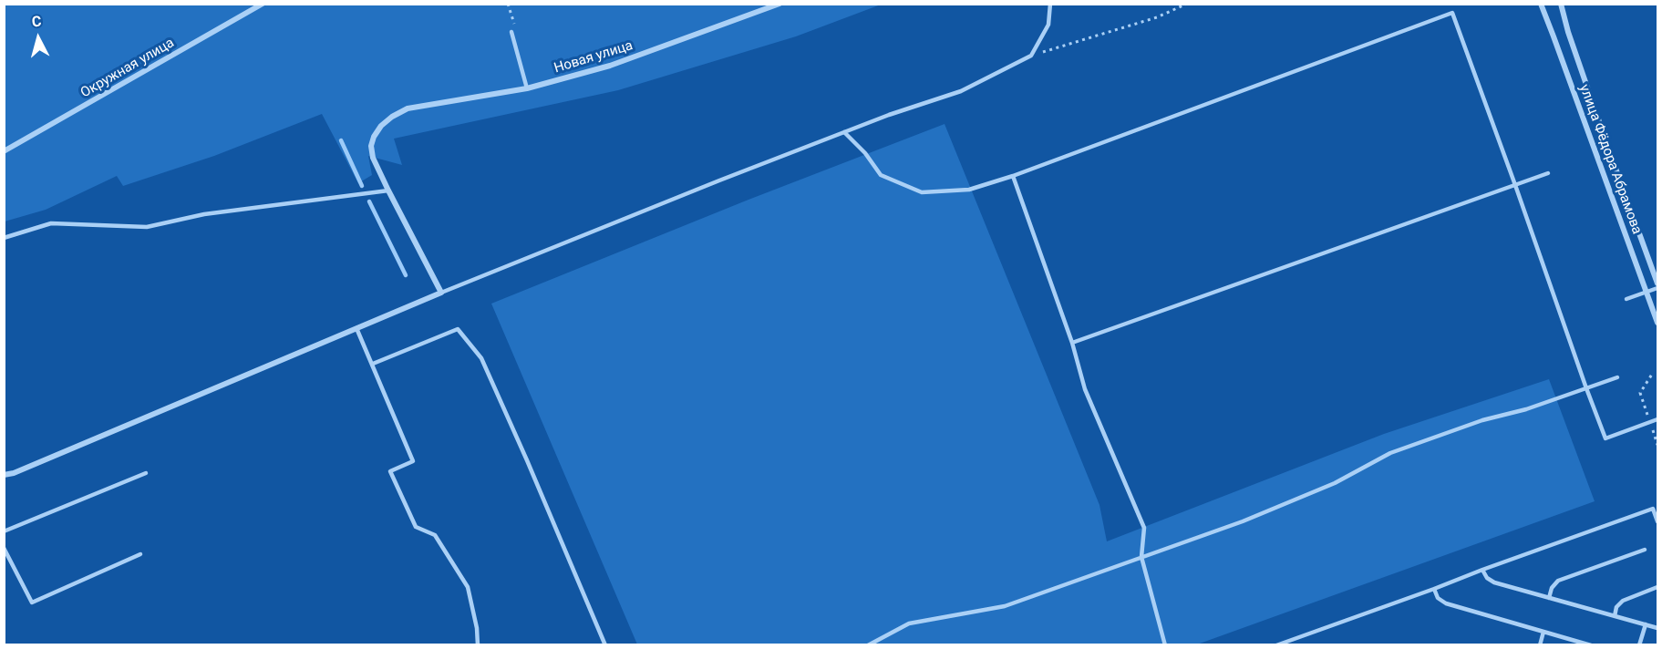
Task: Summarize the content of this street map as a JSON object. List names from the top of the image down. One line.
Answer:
{"streets":{"street":["Новая улица","Окружная улица","улица Фёдора Абрамова"]},"north":"top"}
